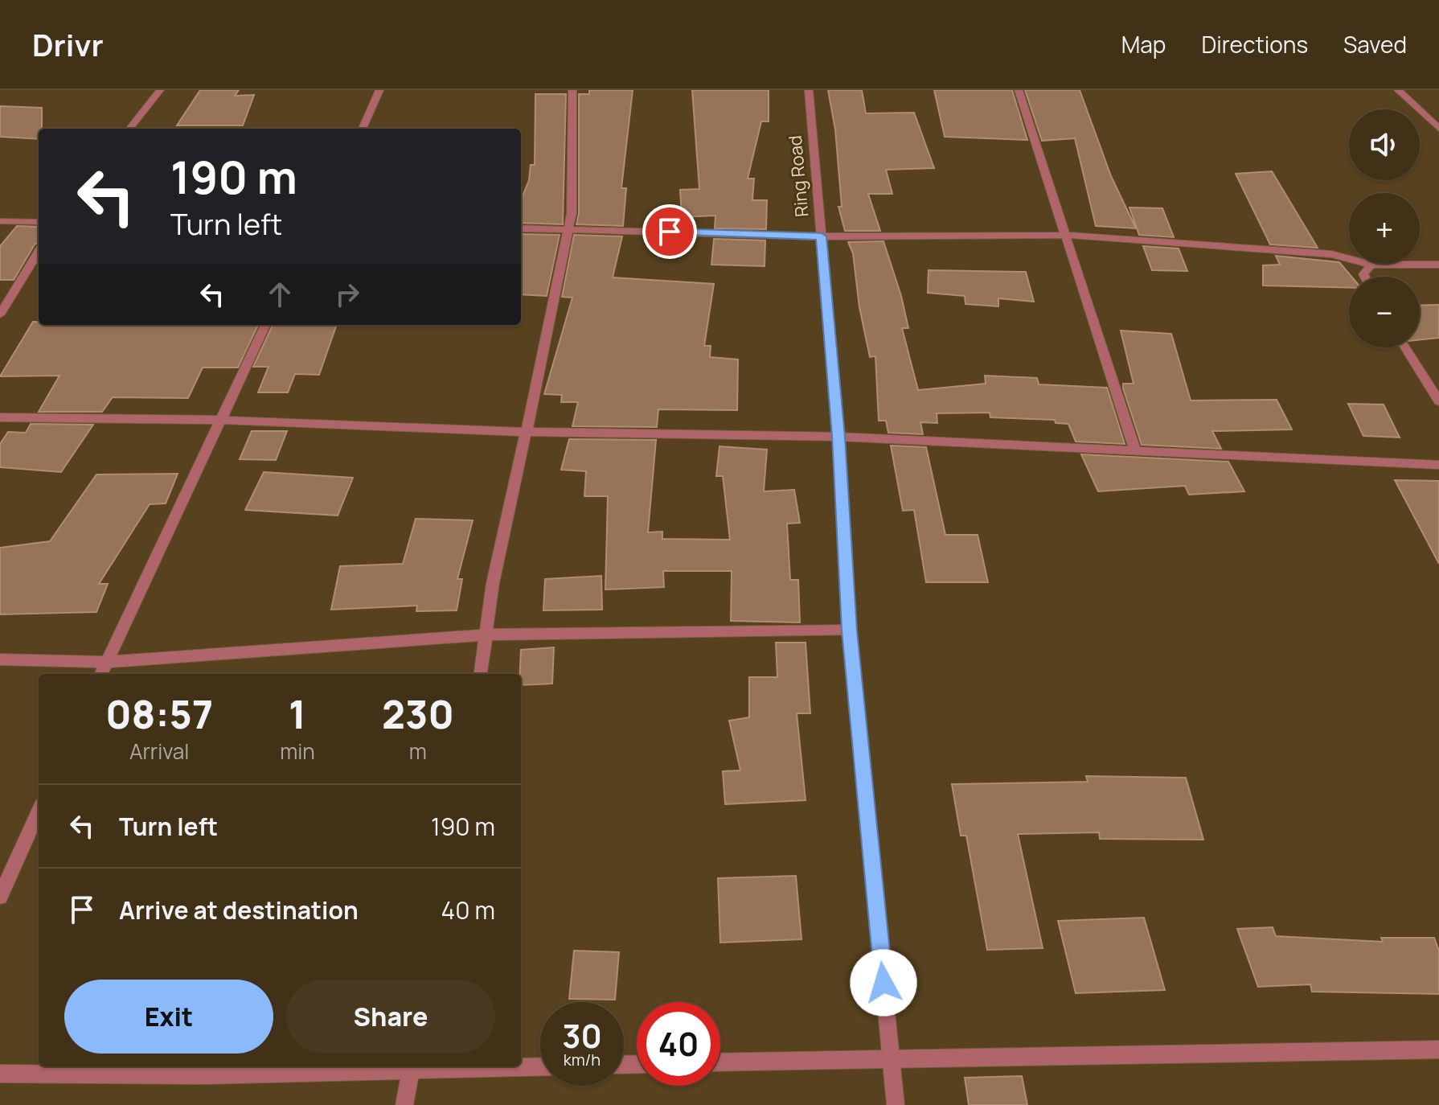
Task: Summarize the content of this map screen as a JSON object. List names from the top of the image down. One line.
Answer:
{"streets":{"street":["Ring Road"]},"page":{"header":"Drivr","nav":["Map","Directions","Saved"],"map_buttons":["+","−"],"turn":["190 m","Turn left"],"eta":["08:57","Arrival","1","min","230","m"],"list":[{"name":"Turn left","value":"190 m"},{"name":"Arrive at destination","value":"40 m"}],"buttons":["Exit","Share"],"speed":"30 km/h","limit":"40"}}
